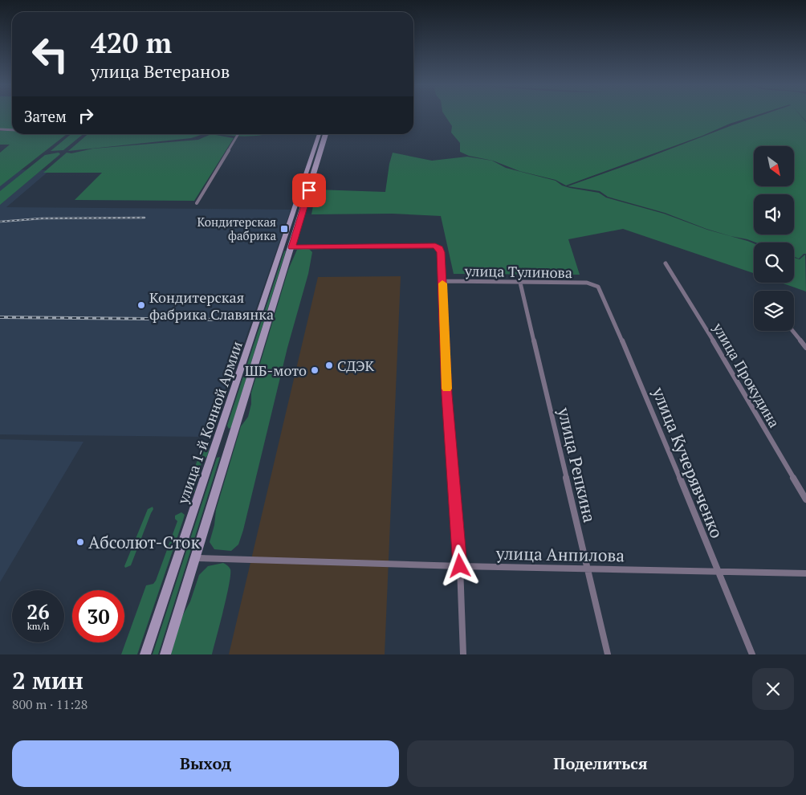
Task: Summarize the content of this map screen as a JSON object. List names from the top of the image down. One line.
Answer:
{"streets":{"main road":["улица 1-й Конной Армии"],"street":["улица Тулинова","улица Прокудина","улица Кучерявченко","улица Репкина","улица Анпилова"]},"crossings":[["улица Тулинова","улица Кучерявченко"],["улица Тулинова","улица Репкина"],["улица 1-й Конной Армии","улица Анпилова"],["улица Кучерявченко","улица Анпилова"],["улица Репкина","улица Анпилова"]],"places":{"transit":["Кондитерская фабрика"],"other":["Кондитерская фабрика Славянка","СДЭК","ШБ-мото","Абсолют-Сток"]},"north":"bottom right","page":{"turn":["420 m","улица Ветеранов"],"then":"Затем","speed":"26 km/h","limit":"30","heading":["2 мин","800 m · 11:28"],"buttons":["Выход","Поделиться"]}}
